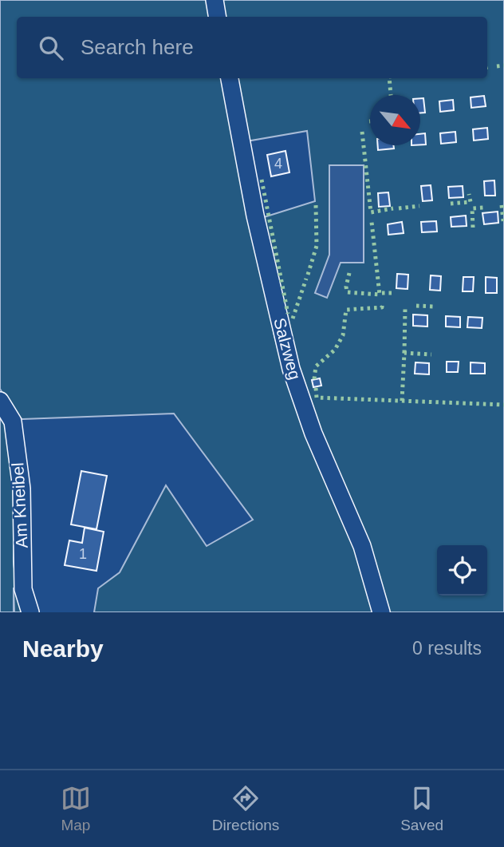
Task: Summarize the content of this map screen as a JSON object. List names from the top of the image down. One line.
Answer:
{"streets":{"street":["Salzweg","Am Kneibel"]},"house_numbers":["4","1"],"north":"bottom right","page":{"search":"Search here","heading":["Nearby","0 results"],"nav":["Map","Directions","Saved"]}}
